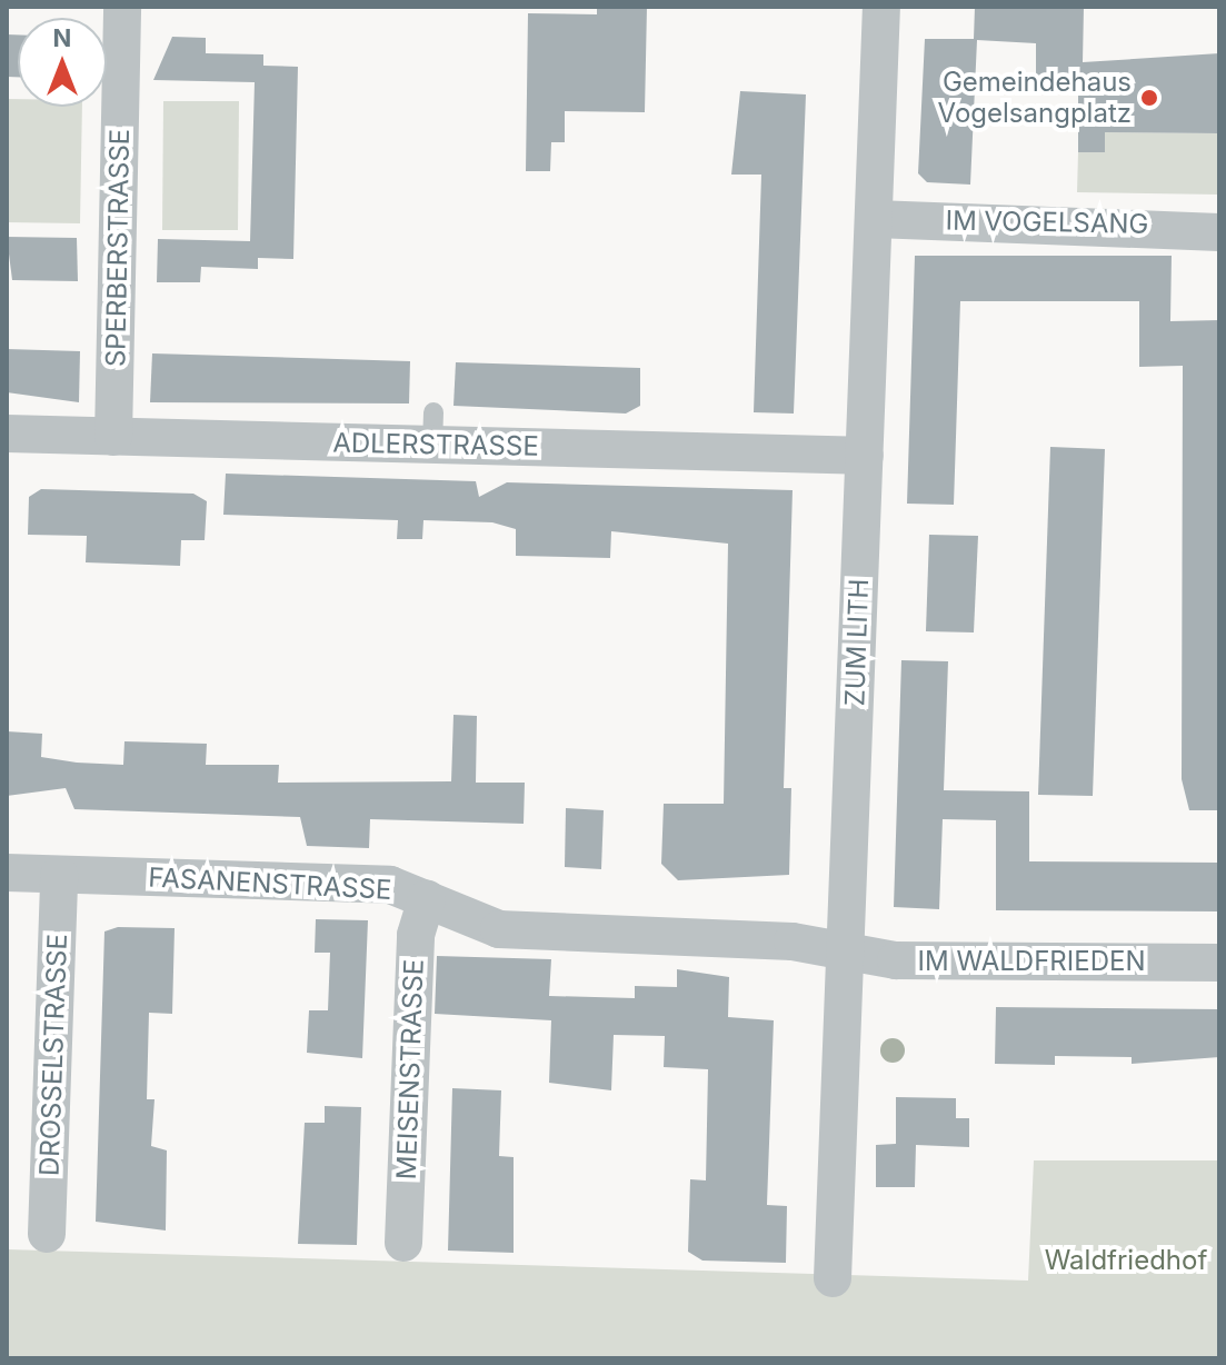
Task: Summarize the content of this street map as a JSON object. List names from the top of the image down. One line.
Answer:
{"streets":{"street":["IM VOGELSANG","SPERBERSTRASSE","ADLERSTRASSE","ZUM LITH","FASANENSTRASSE","IM WALDFRIEDEN","DROSSELSTRASSE","MEISENSTRASSE"]},"crossings":[["IM VOGELSANG","ZUM LITH"],["SPERBERSTRASSE","ADLERSTRASSE"],["ADLERSTRASSE","ZUM LITH"],["ZUM LITH","FASANENSTRASSE"],["ZUM LITH","IM WALDFRIEDEN"],["FASANENSTRASSE","IM WALDFRIEDEN"],["FASANENSTRASSE","DROSSELSTRASSE"],["FASANENSTRASSE","MEISENSTRASSE"]],"parks":["Waldfriedhof"],"places":["Gemeindehaus Vogelsangplatz"],"north":"top"}
